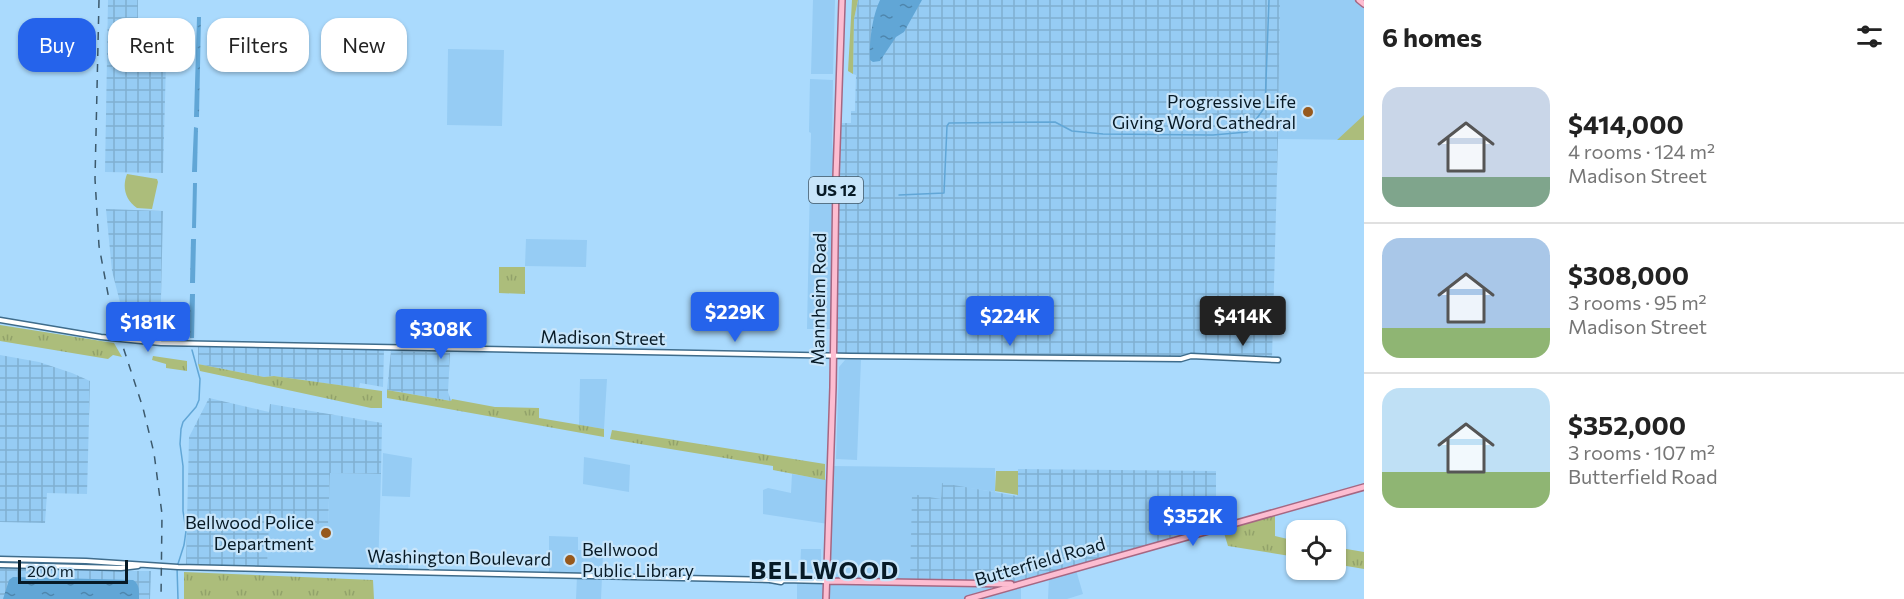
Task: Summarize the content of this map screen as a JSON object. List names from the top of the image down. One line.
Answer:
{"streets":{"main road":["US 12","Mannheim Road","Washington Boulevard","Butterfield Road"],"street":["Madison Street"]},"crossings":[["Mannheim Road","Madison Street"],["Mannheim Road","Washington Boulevard"],["Washington Boulevard","Butterfield Road"]],"districts":["BELLWOOD"],"places":["Progressive Life Giving Word Cathedral","Bellwood Police Department","Bellwood Public Library"],"scale_bar":"200 m","page":{"heading":"6 homes","chip":["Buy","Rent","Filters","New"],"list":[{"name":"$414,000","note":"4 rooms · 124 m² · Madison Street"},{"name":"$308,000","note":"3 rooms · 95 m² · Madison Street"},{"name":"$352,000","note":"3 rooms · 107 m² · Butterfield Road"}],"price":["$229K","$224K","$414K","$181K","$308K","$352K"],"scale":"200 m"}}
